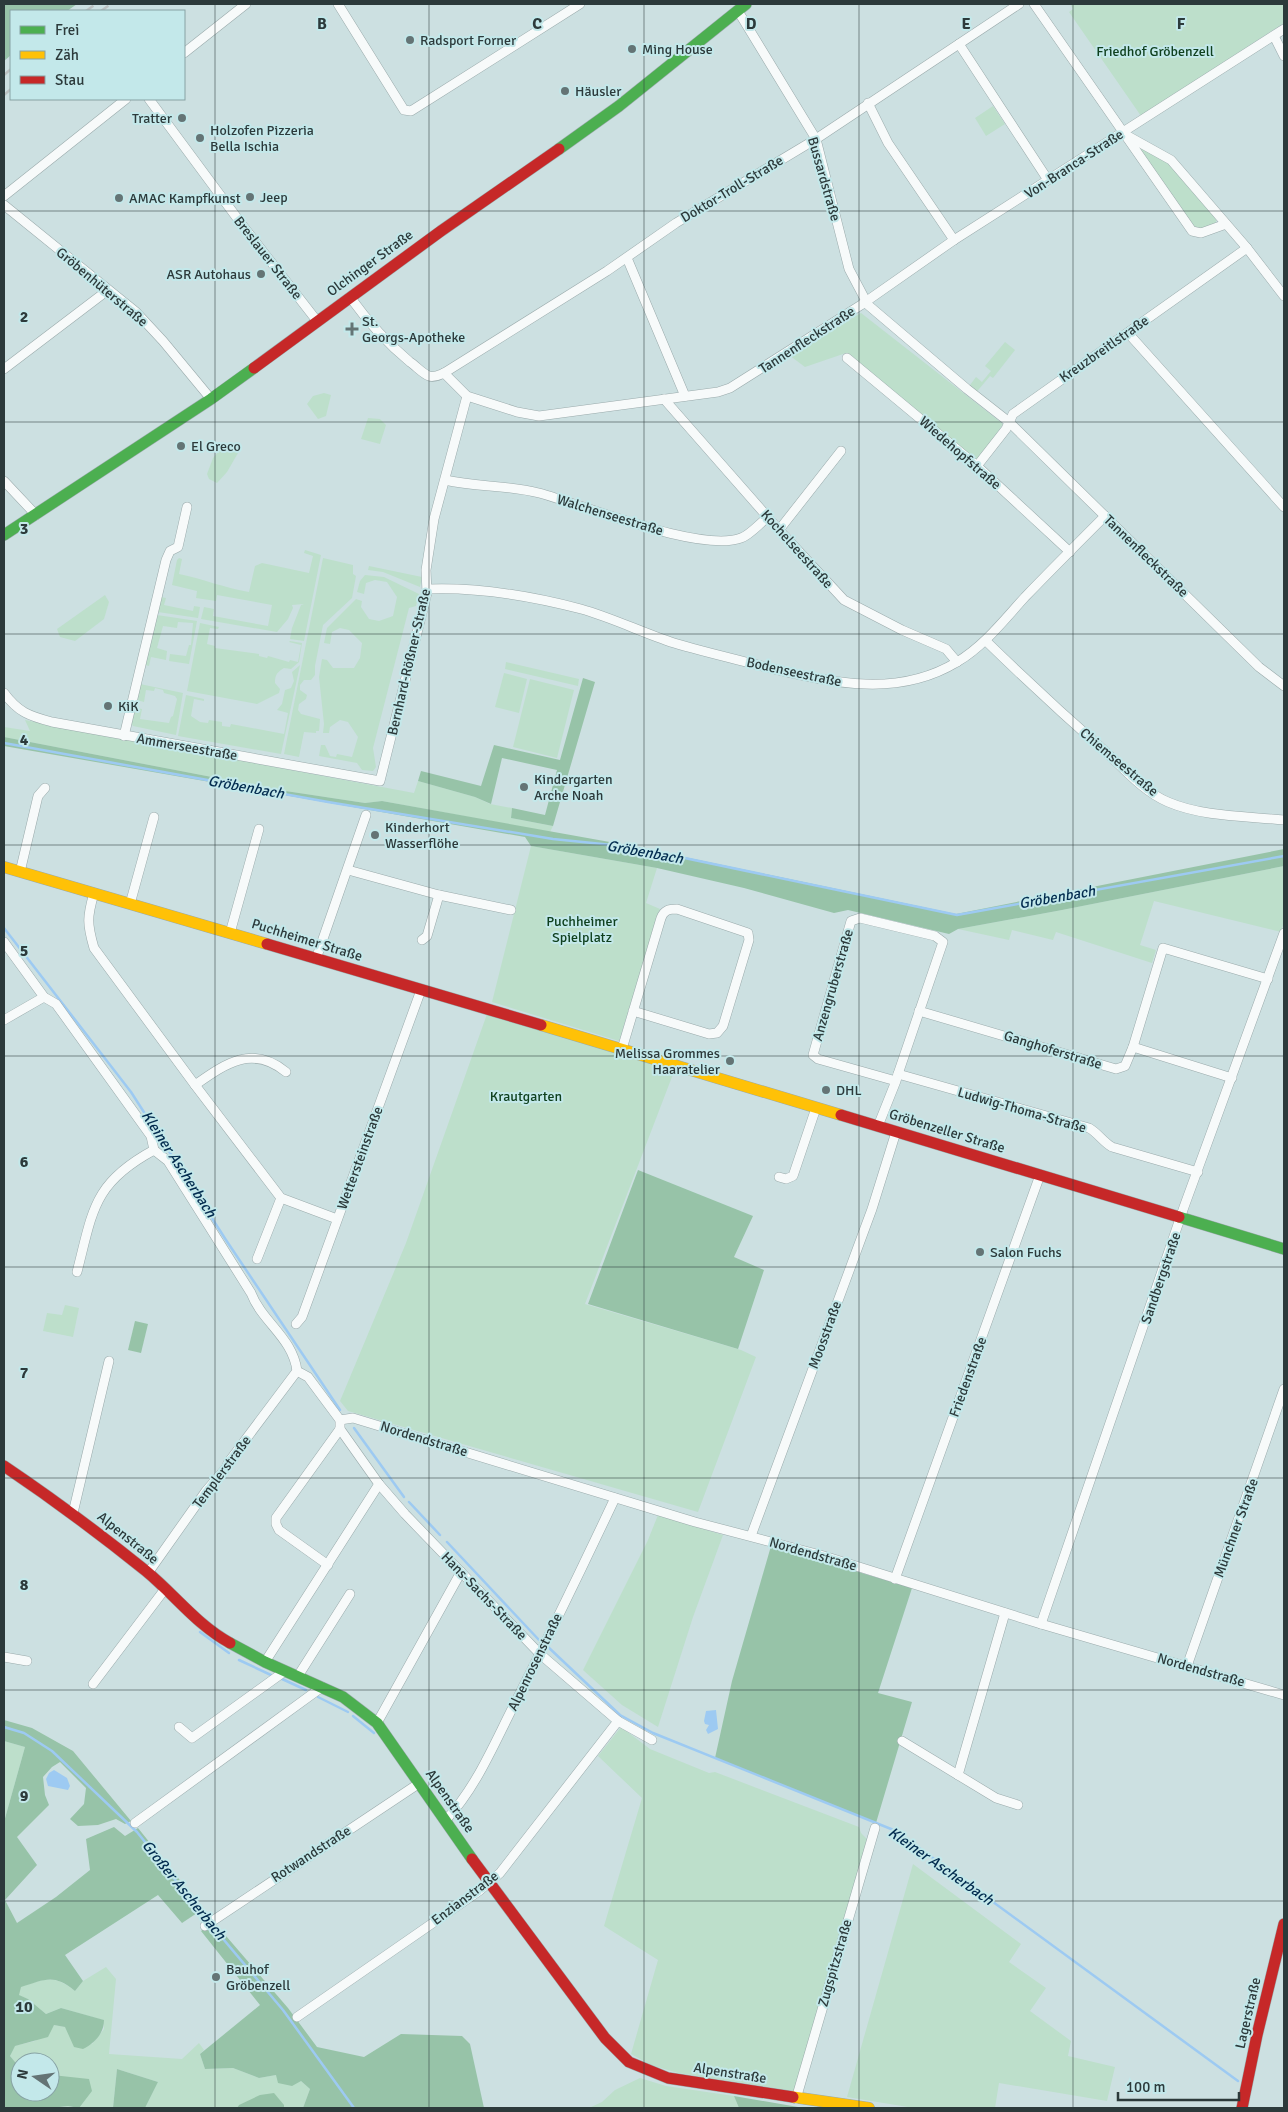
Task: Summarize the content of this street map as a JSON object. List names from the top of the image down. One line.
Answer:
{"streets":{"street":["Von-Branca-Straße","Bussardstraße","Doktor-Troll-Straße","Breslauer Straße","Olchinger Straße","Gröbenhüterstraße","Tannenfleckstraße","Kreuzbreitlstraße","Wiedehopfstraße","Walchenseestraße","Kochelseestraße","Bernhard-Rößner-Straße","Bodenseestraße","Ammerseestraße","Chiemseestraße","Puchheimer Straße","Anzengruberstraße","Ganghoferstraße","Ludwig-Thoma-Straße","Gröbenzeller Straße","Wettersteinstraße","Sandbergstraße","Moosstraße","Friedenstraße","Nordendstraße","Templerstraße","Münchner Straße","Alpenstraße","Hans-Sachs-Straße","Alpenrosenstraße","Rotwandstraße","Enzianstraße","Zugspitzstraße","Lagerstraße"]},"crossings":[["Von-Branca-Straße","Bussardstraße"],["Von-Branca-Straße","Tannenfleckstraße"],["Bussardstraße","Doktor-Troll-Straße"],["Bussardstraße","Olchinger Straße"],["Bussardstraße","Tannenfleckstraße"],["Doktor-Troll-Straße","Tannenfleckstraße"],["Breslauer Straße","Olchinger Straße"],["Olchinger Straße","Gröbenhüterstraße"],["Tannenfleckstraße","Kreuzbreitlstraße"],["Tannenfleckstraße","Kochelseestraße"],["Tannenfleckstraße","Bernhard-Rößner-Straße"],["Tannenfleckstraße","Bodenseestraße"],["Kreuzbreitlstraße","Wiedehopfstraße"],["Wiedehopfstraße","Bodenseestraße"],["Walchenseestraße","Kochelseestraße"],["Walchenseestraße","Bernhard-Rößner-Straße"],["Kochelseestraße","Bodenseestraße"],["Bernhard-Rößner-Straße","Bodenseestraße"],["Bernhard-Rößner-Straße","Ammerseestraße"],["Bodenseestraße","Chiemseestraße"],["Puchheimer Straße","Gröbenzeller Straße"],["Puchheimer Straße","Wettersteinstraße"],["Anzengruberstraße","Ganghoferstraße"],["Anzengruberstraße","Ludwig-Thoma-Straße"],["Anzengruberstraße","Gröbenzeller Straße"],["Ludwig-Thoma-Straße","Sandbergstraße"],["Gröbenzeller Straße","Sandbergstraße"],["Gröbenzeller Straße","Moosstraße"],["Gröbenzeller Straße","Friedenstraße"],["Sandbergstraße","Nordendstraße"],["Moosstraße","Nordendstraße"],["Friedenstraße","Nordendstraße"],["Nordendstraße","Münchner Straße"],["Nordendstraße","Hans-Sachs-Straße"],["Nordendstraße","Alpenrosenstraße"],["Templerstraße","Alpenstraße"],["Templerstraße","Hans-Sachs-Straße"],["Alpenstraße","Alpenrosenstraße"],["Alpenstraße","Rotwandstraße"],["Alpenstraße","Enzianstraße"],["Alpenstraße","Zugspitzstraße"],["Hans-Sachs-Straße","Alpenrosenstraße"],["Hans-Sachs-Straße","Enzianstraße"]],"water":["Gröbenbach","Kleiner Ascherbach","Großer Ascherbach"],"parks":["Friedhof Gröbenzell","Puchheimer Spielplatz","Krautgarten"],"places":{"other":["Radsport Forner","Ming House","Häusler","Tratter","Holzofen Pizzeria Bella Ischia","Jeep","AMAC Kampfkunst","ASR Autohaus","El Greco","KiK","Kindergarten Arche Noah","Kinderhort Wasserflöhe","Melissa Grommes Haaratelier","DHL","Salon Fuchs","Bauhof Gröbenzell"],"health":["St. Georgs-Apotheke"]},"legend":["Frei","Zäh","Stau"],"scale_bar":"100 m","north":"left","grid":{"columns":["B","C","D","E","F"],"rows":["2","3","4","5","6","7","8","9","10"]}}
